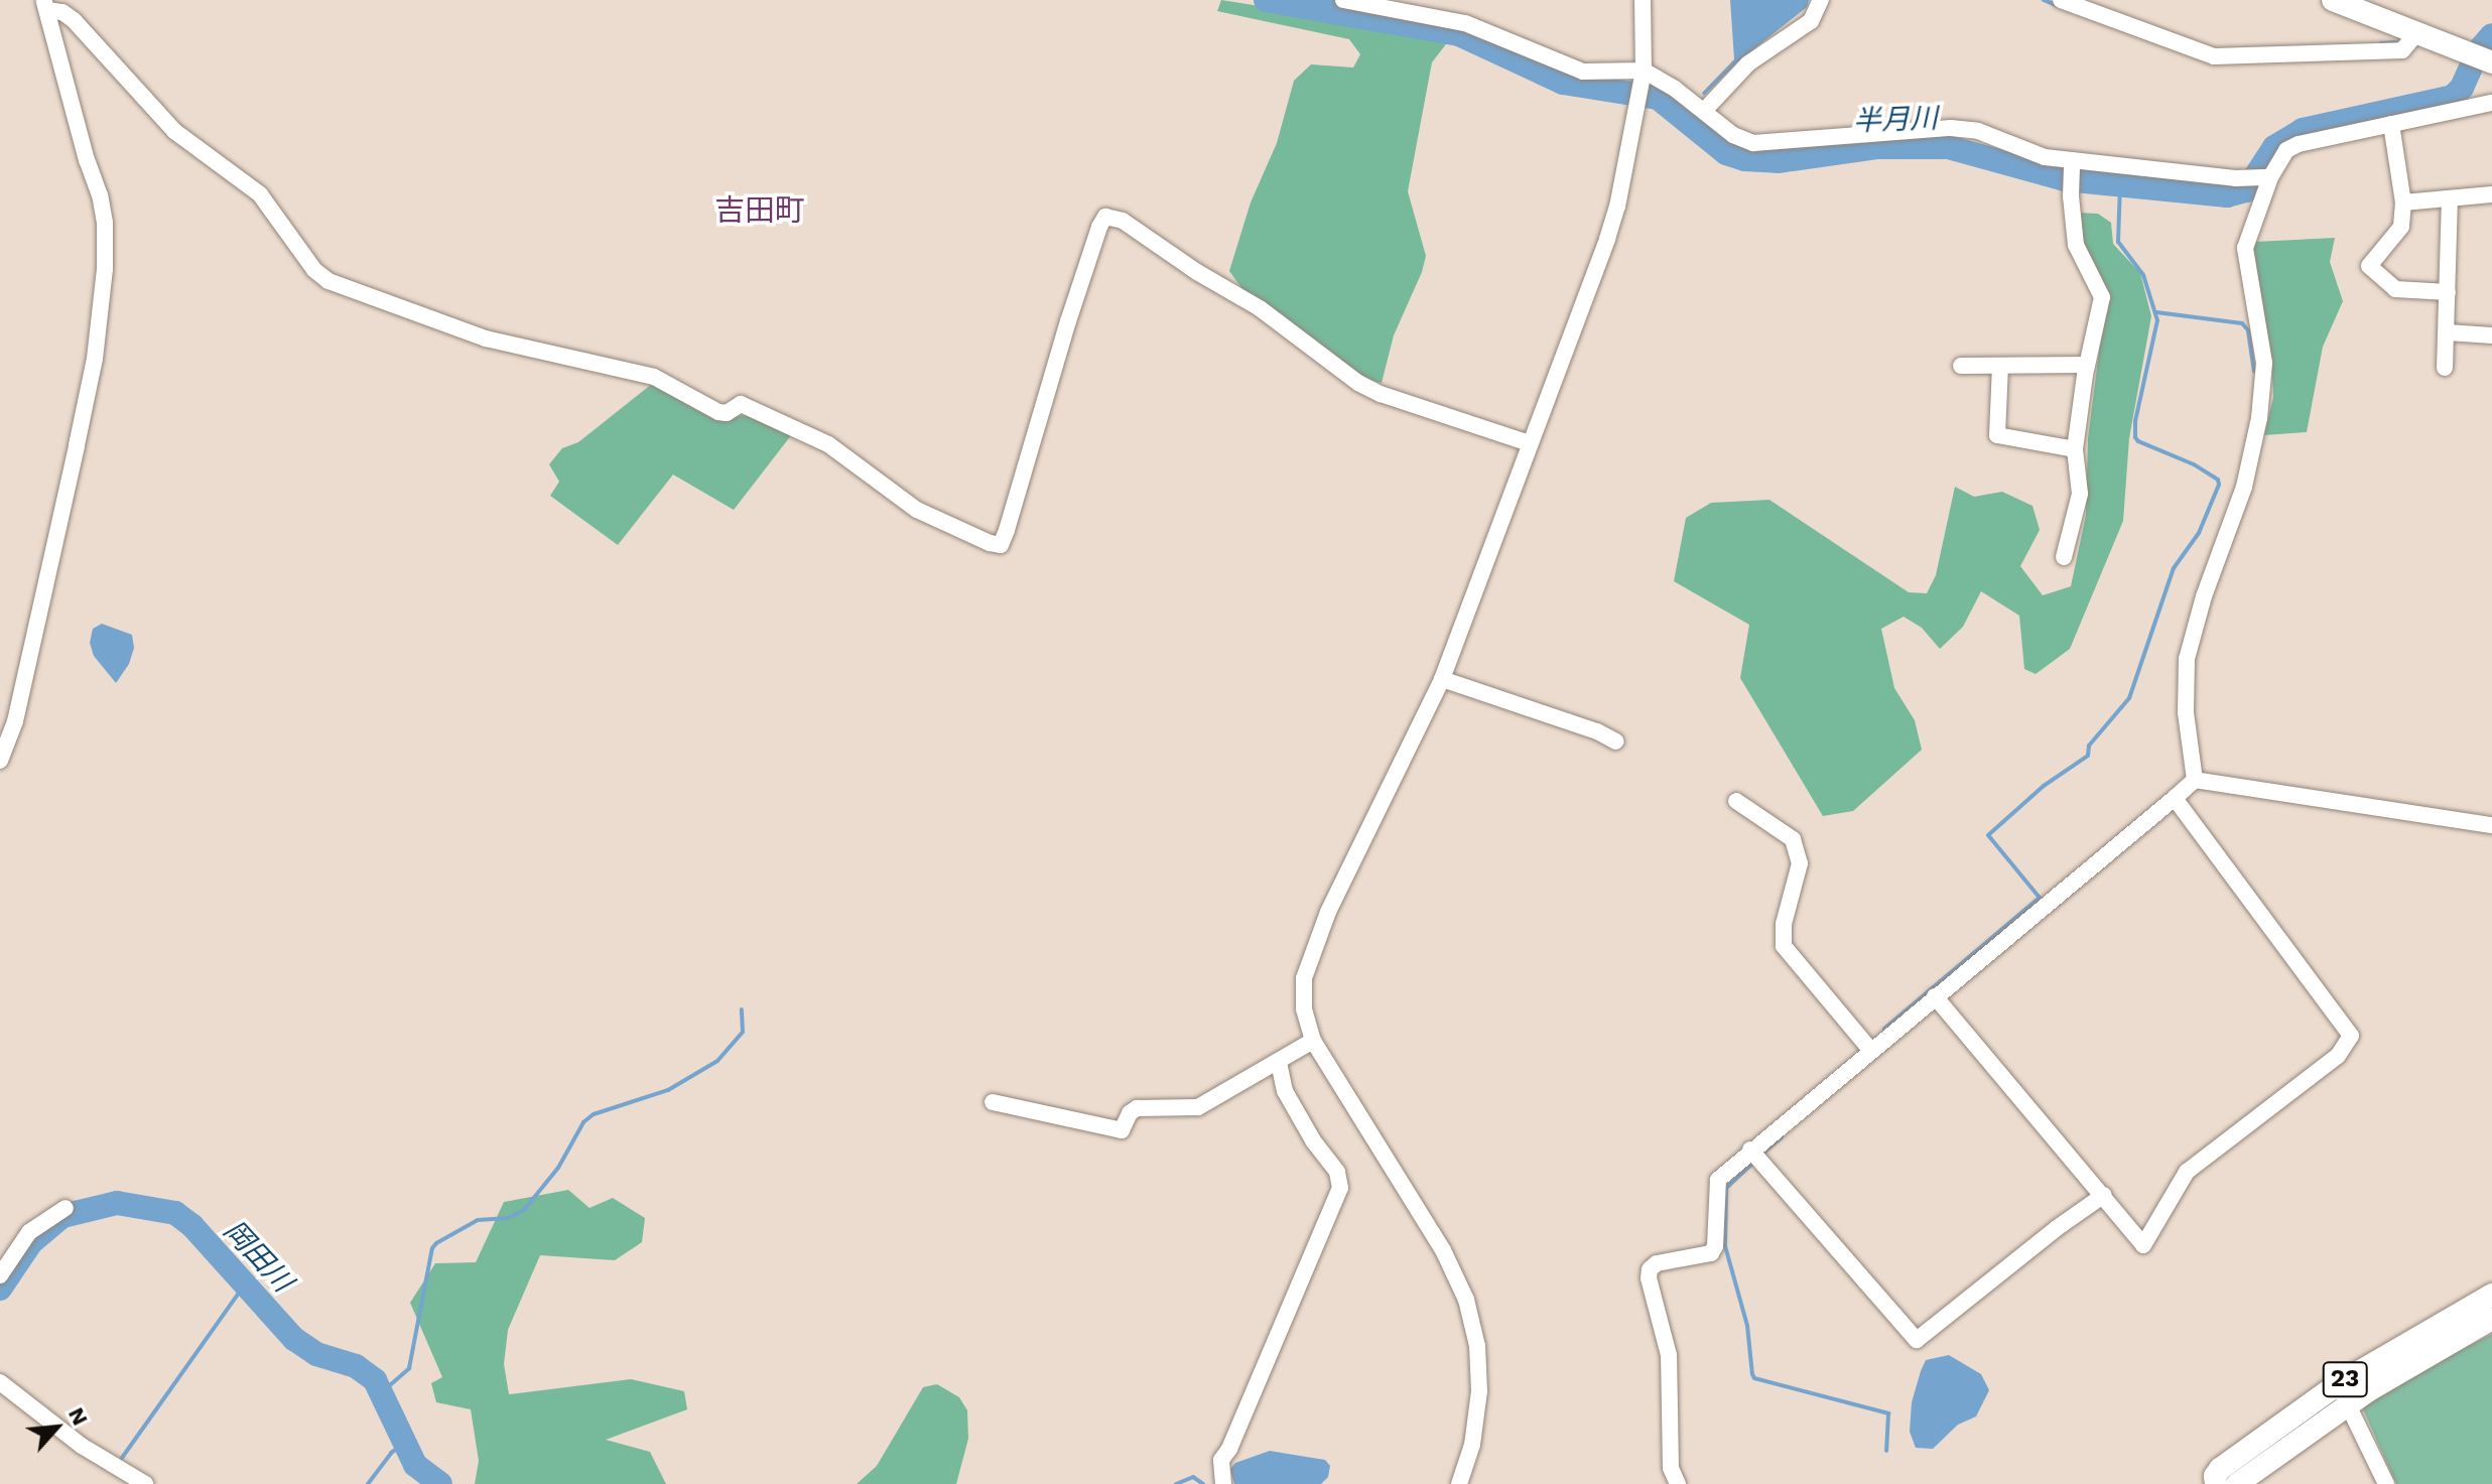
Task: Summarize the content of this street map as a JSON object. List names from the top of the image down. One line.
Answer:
{"streets":{"main road":["23"]},"districts":["吉田町"],"water":["半月川","岡田川"],"north":"top right"}
